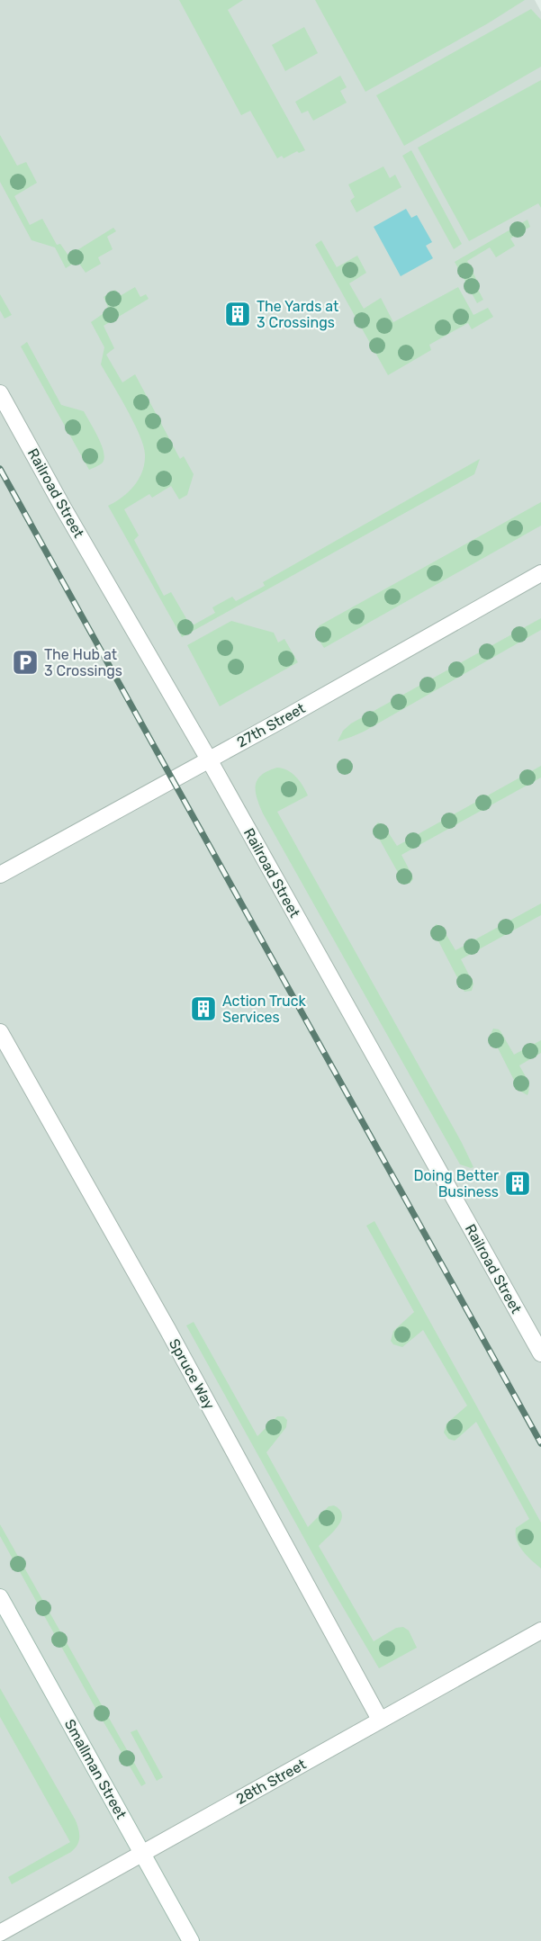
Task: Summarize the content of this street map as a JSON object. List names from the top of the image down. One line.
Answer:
{"streets":{"street":["Railroad Street","27th Street","Spruce Way","Smallman Street","28th Street"]},"crossings":[["Railroad Street","27th Street"],["Spruce Way","28th Street"],["Smallman Street","28th Street"]],"places":{"building":["The Yards at 3 Crossings","Action Truck Services","Doing Better Business"],"parking":["The Hub at 3 Crossings"]}}
